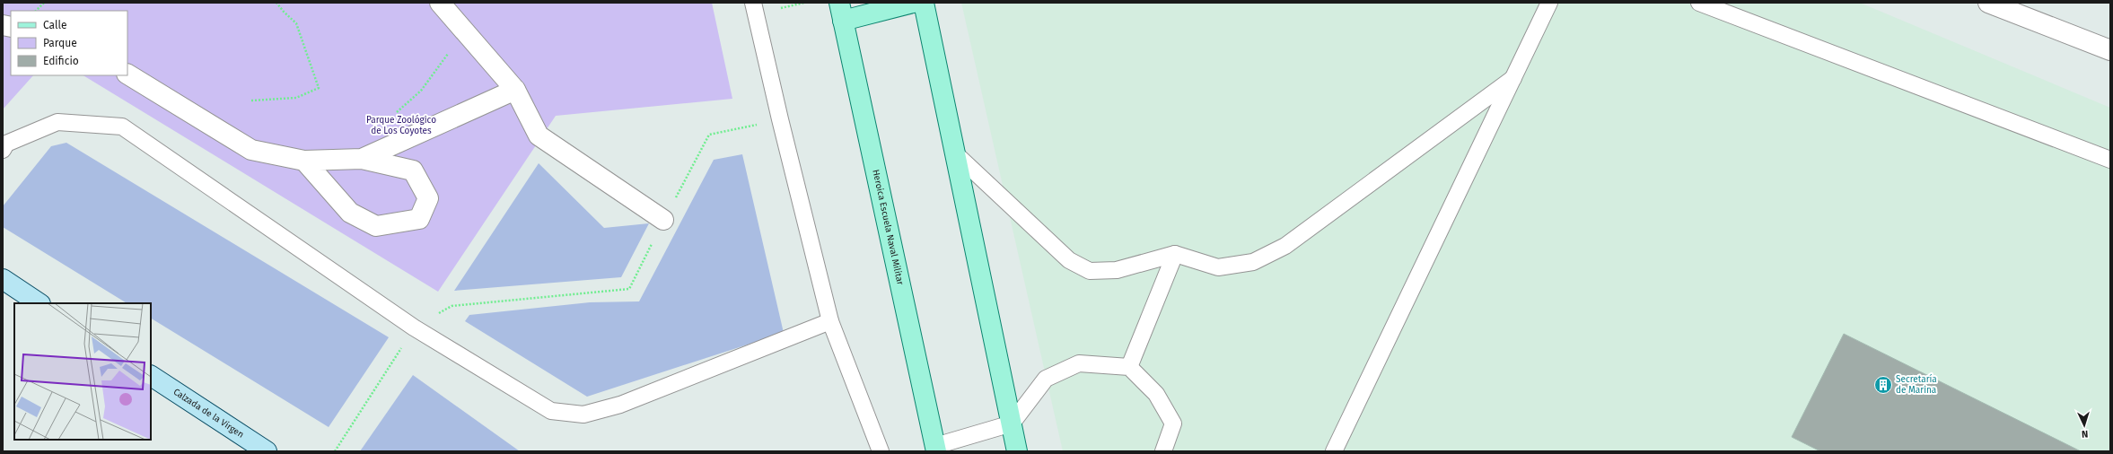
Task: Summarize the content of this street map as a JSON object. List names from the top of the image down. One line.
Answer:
{"streets":{"main road":["Heroica Escuela Naval Militar","Calzada de la Virgen"]},"parks":["Parque Zoológico de Los Coyotes"],"places":{"building":["Secretaría de Marina"]},"legend":["Calle","Parque","Edificio"],"north":"bottom"}
